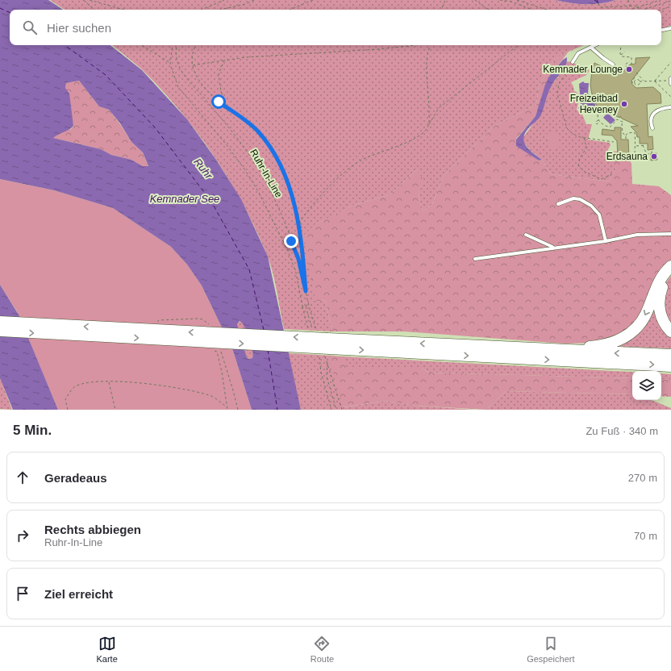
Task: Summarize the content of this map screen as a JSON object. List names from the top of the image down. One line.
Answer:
{"streets":{"path":["Ruhr-In-Line"]},"water":["Ruhr","Kemnader See"],"places":["Kemnader Lounge","Freizeitbad Heveney","Erdsauna"],"page":{"search":"Hier suchen","heading":["5 Min.","Zu Fuß · 340 m"],"list":[["Geradeaus","270 m"],["Rechts abbiegen","Ruhr-In-Line","70 m"],"Ziel erreicht"],"nav":["Karte","Route","Gespeichert"]}}
